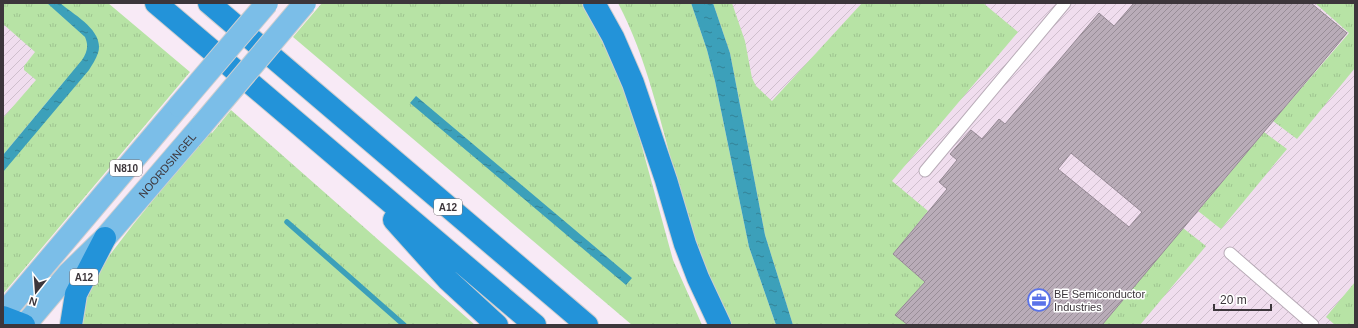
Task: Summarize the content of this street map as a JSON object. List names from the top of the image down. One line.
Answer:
{"streets":{"highway":["A12"],"main road":["NOORDSINGEL","N810"]},"crossings":[["NOORDSINGEL","A12"]],"places":{"office":["BE Semiconductor Industries"]},"scale_bar":"20 m","north":"bottom"}
